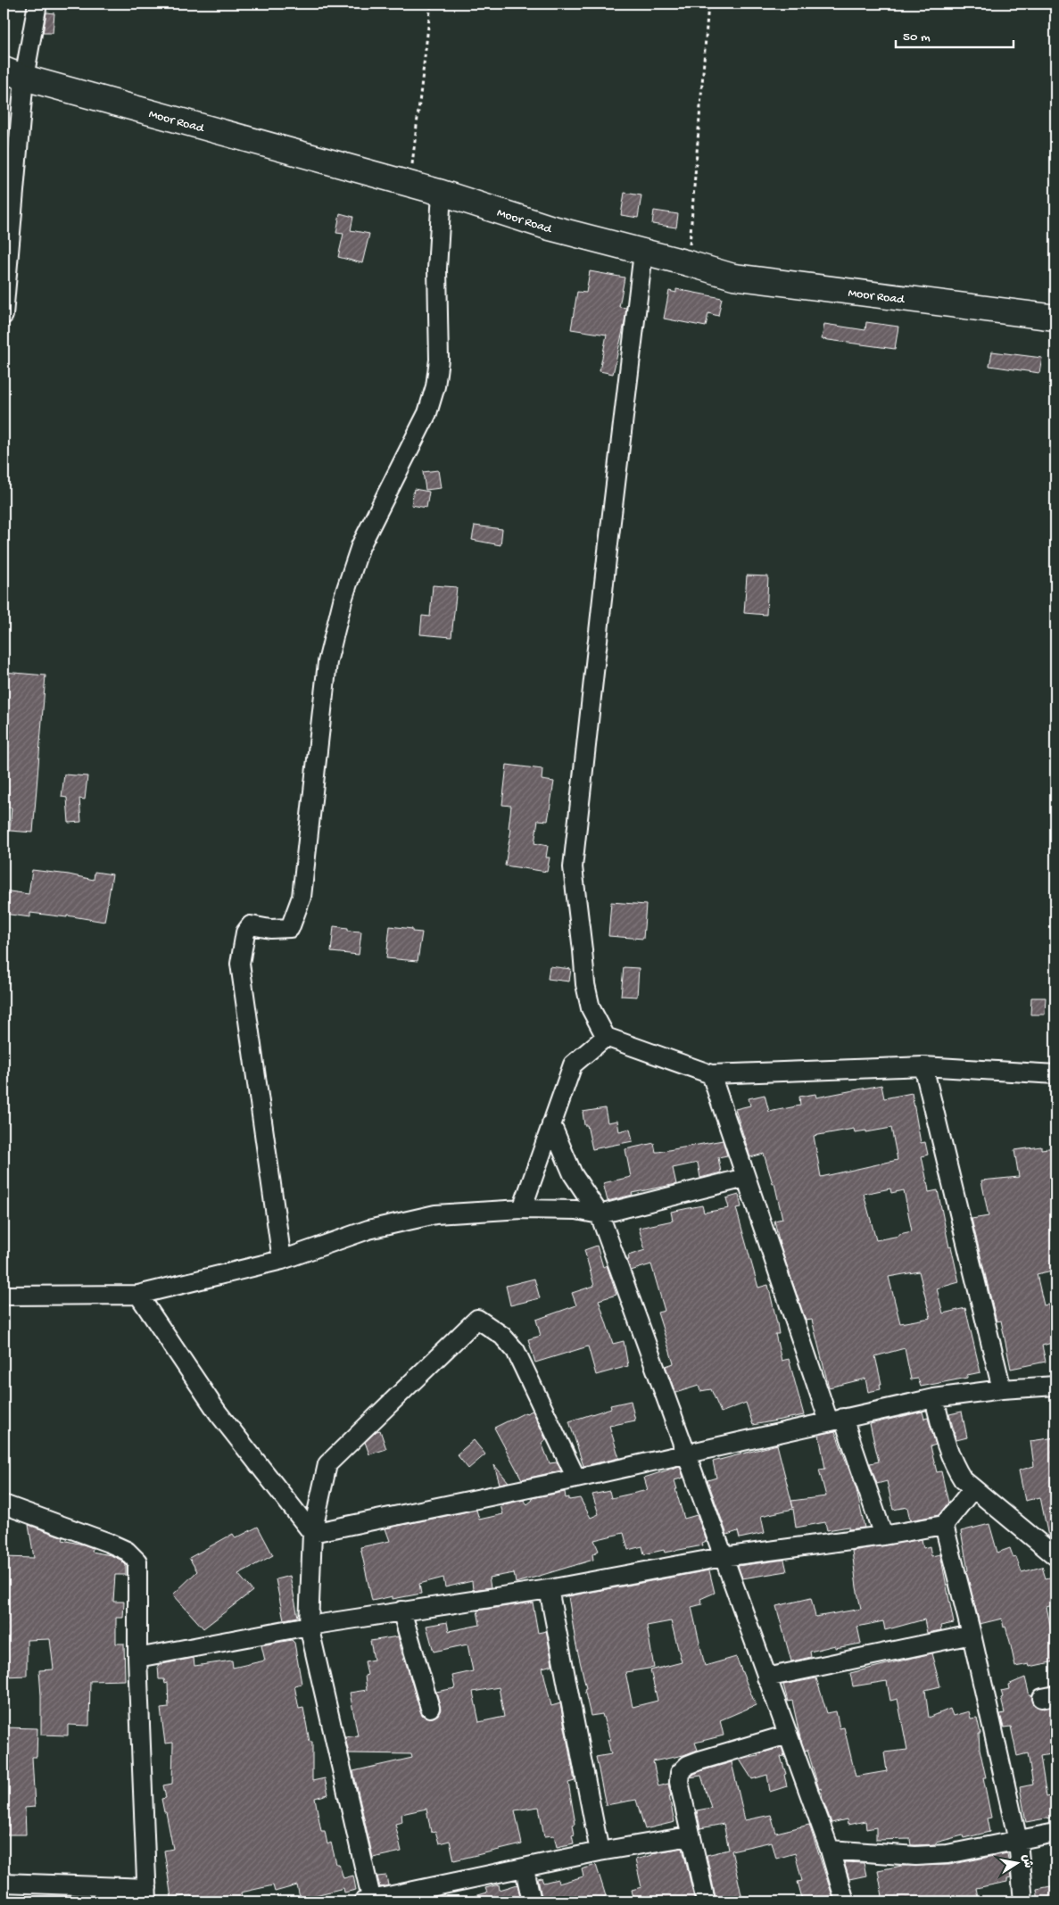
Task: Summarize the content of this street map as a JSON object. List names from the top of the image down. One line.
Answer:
{"streets":{"street":["Moor Road"]},"scale_bar":"50 m","north":"right"}
